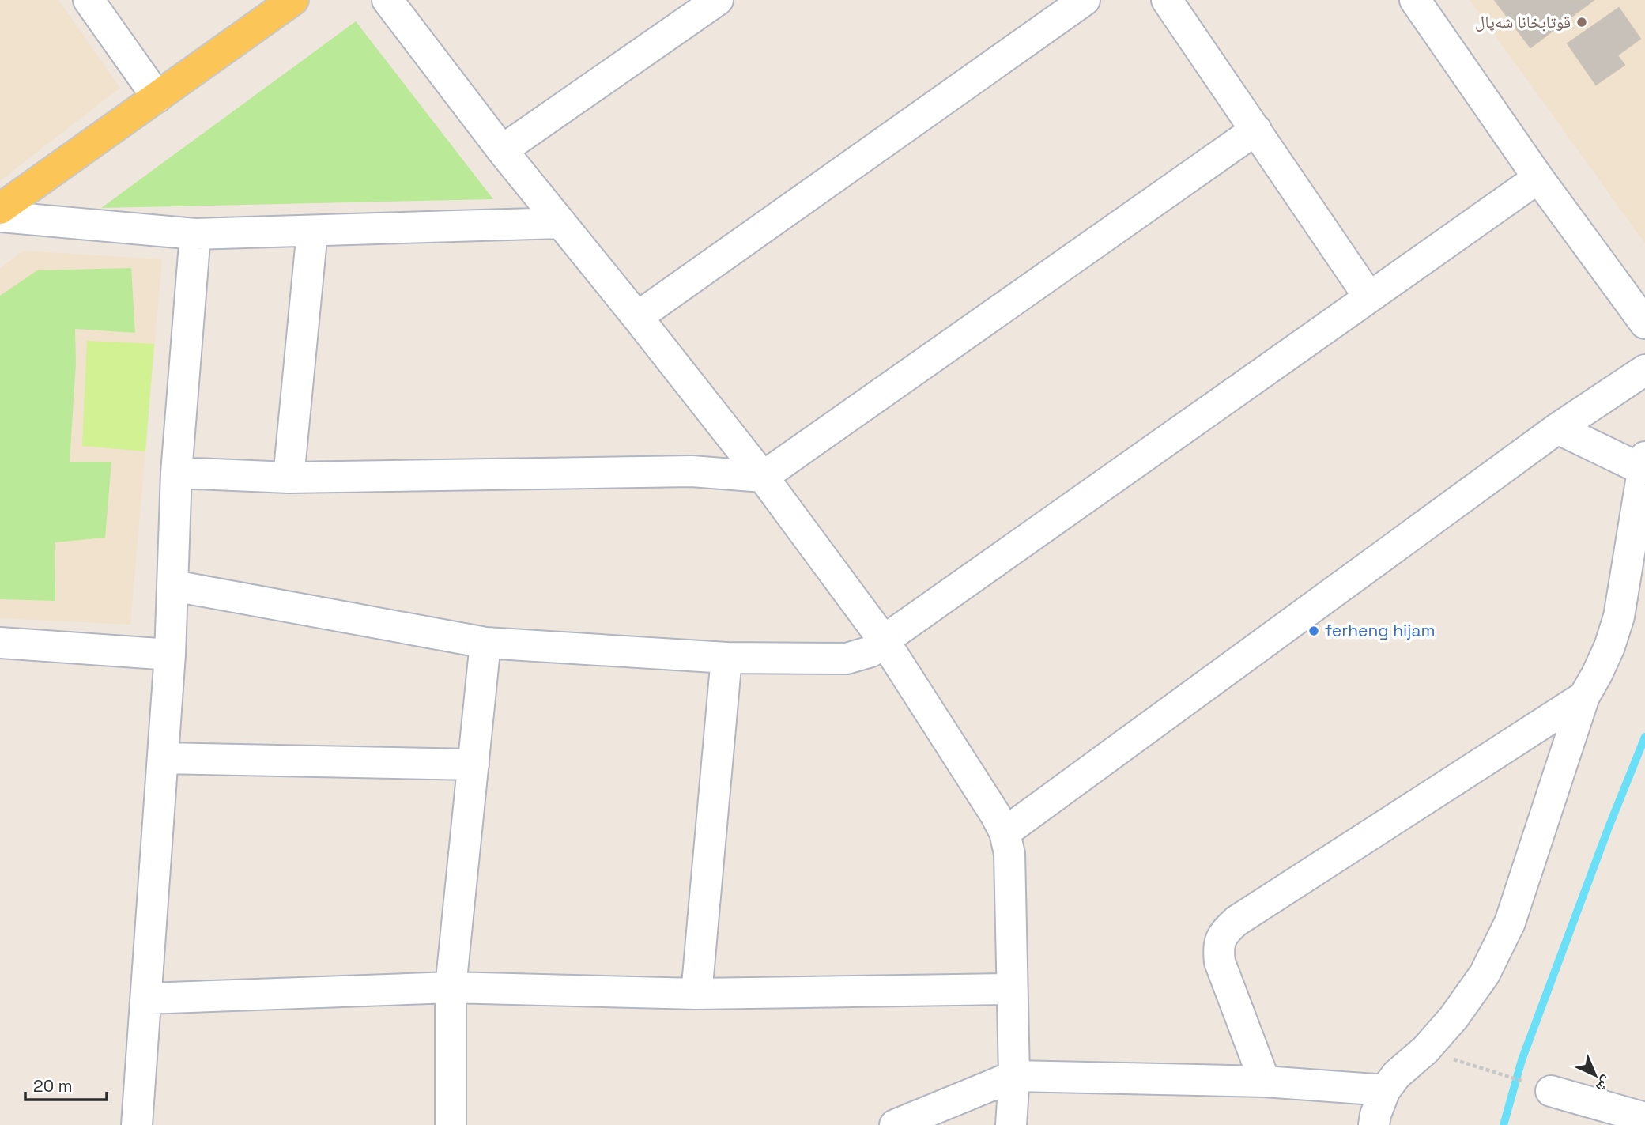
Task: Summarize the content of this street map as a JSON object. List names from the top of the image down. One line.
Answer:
{"places":["قوتابخانا شەپال","ferheng hijam"],"scale_bar":"20 m","north":"bottom right"}
